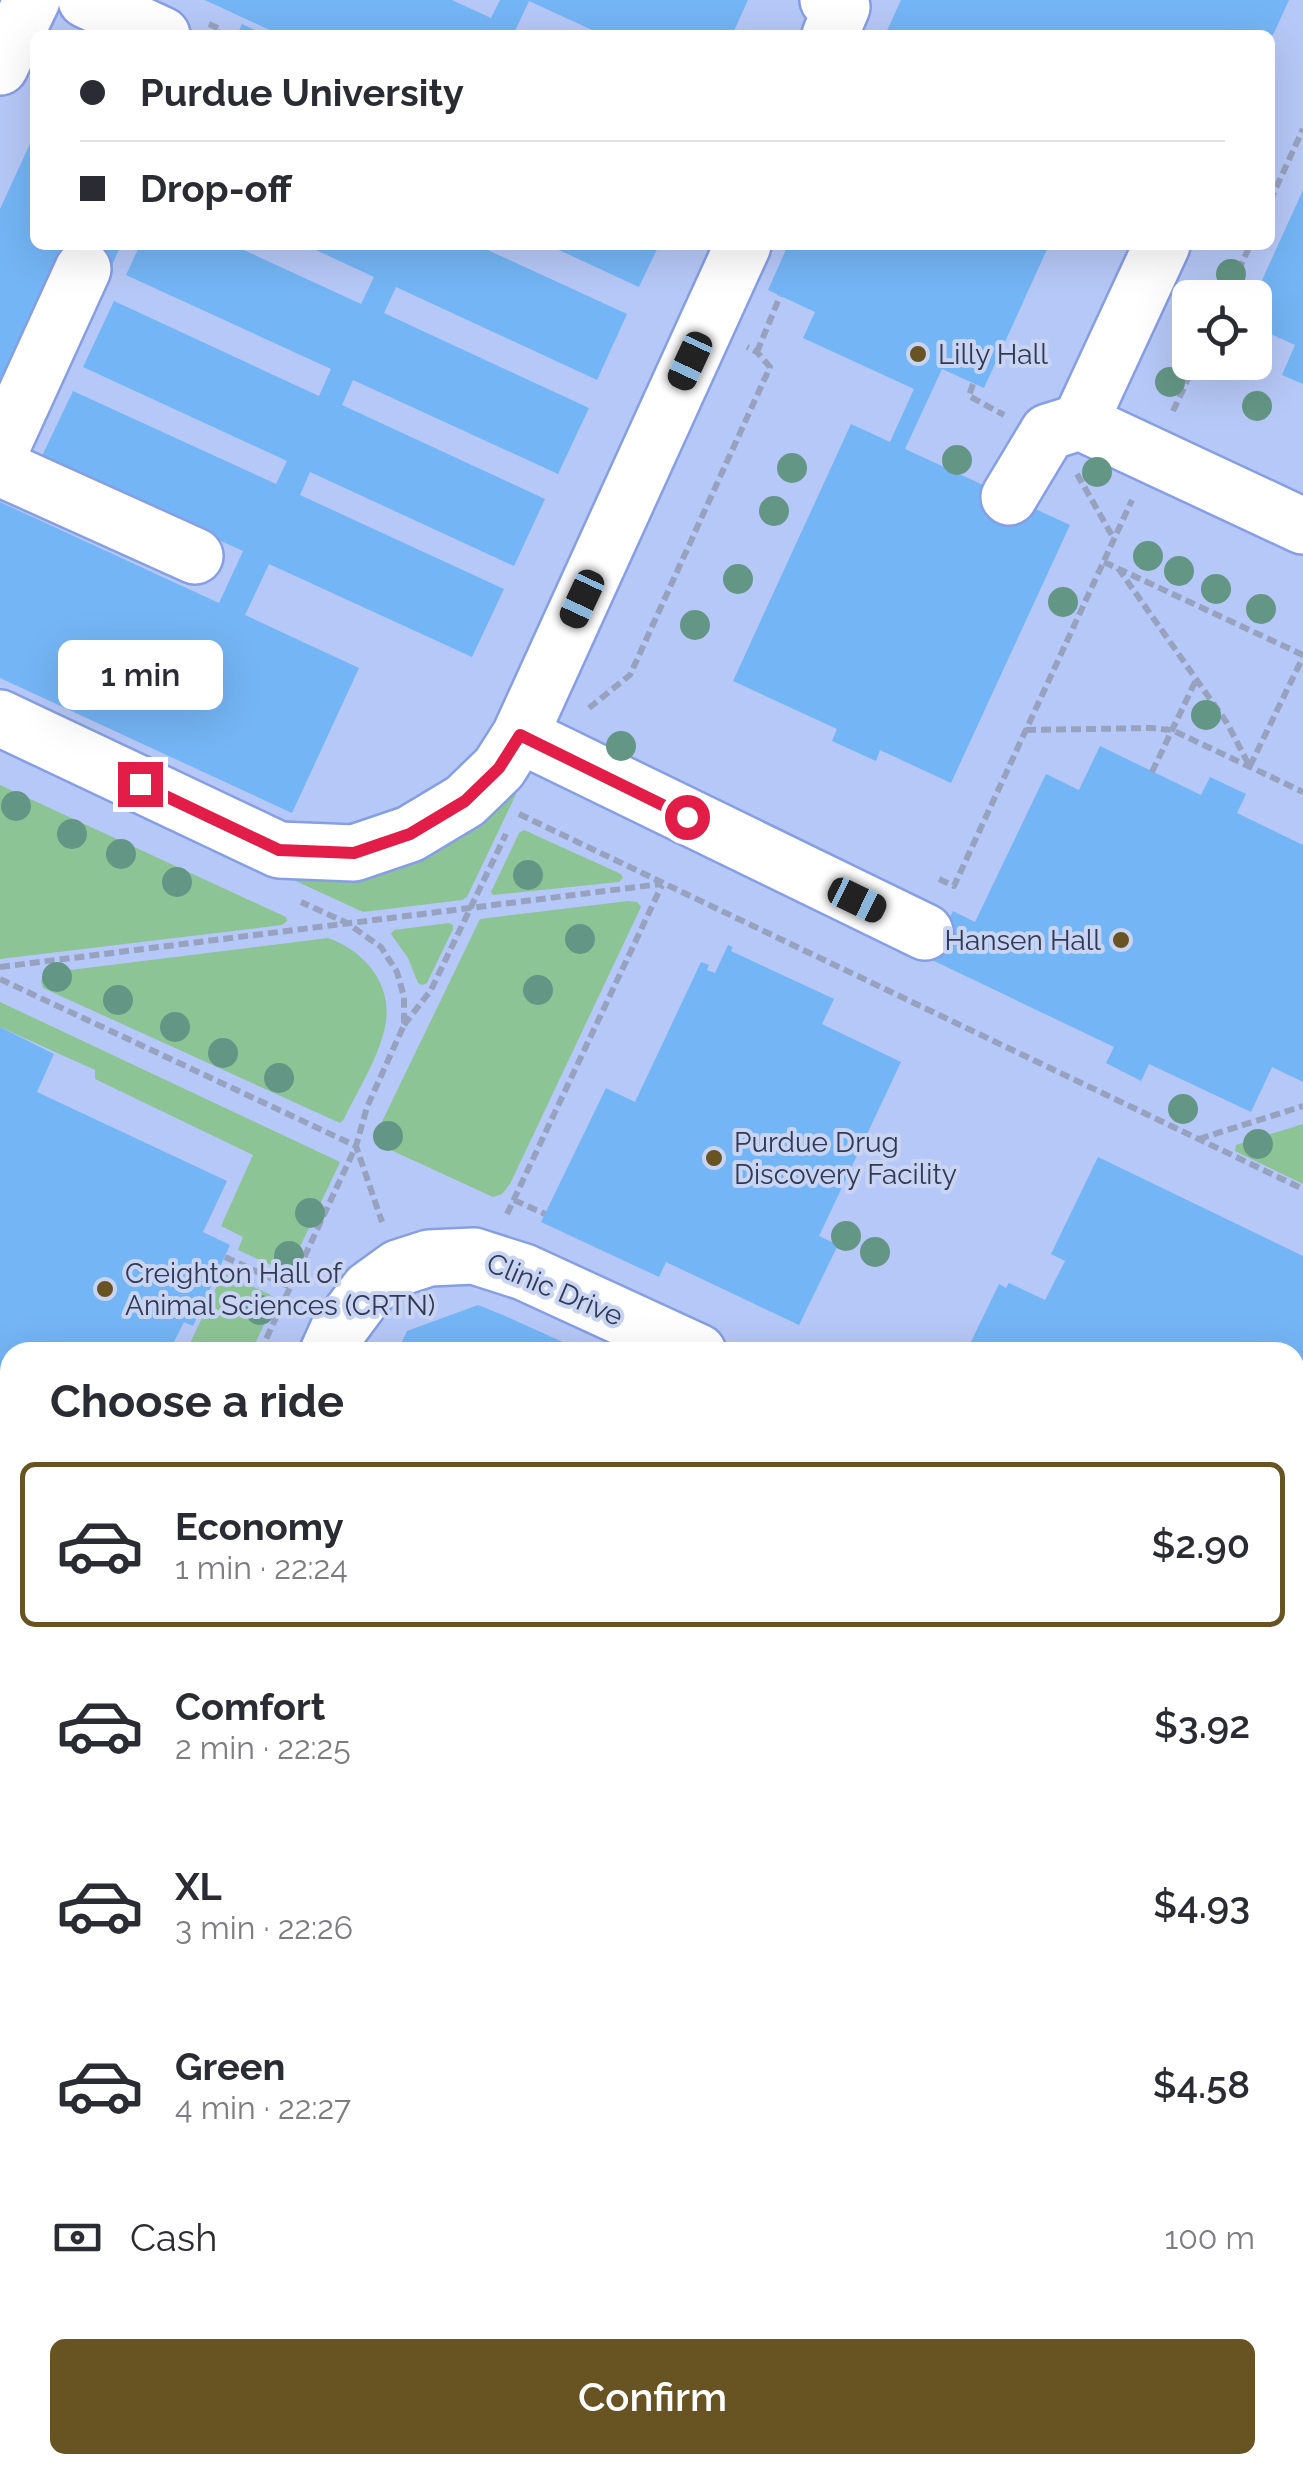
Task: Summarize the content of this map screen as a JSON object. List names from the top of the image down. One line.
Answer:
{"streets":{"street":["Clinic Drive"]},"places":["Lilly Hall","Hansen Hall","Purdue Drug Discovery Facility","Creighton Hall of Animal Sciences (CRTN)"],"page":{"banner":["Purdue University","Drop-off"],"bubble":"1 min","heading":"Choose a ride","list":[{"name":"Economy","note":"1 min · 22:24","value":"$2.90"},{"name":"Comfort","note":"2 min · 22:25","value":"$3.92"},{"name":"XL","note":"3 min · 22:26","value":"$4.93"},{"name":"Green","note":"4 min · 22:27","value":"$4.58"}],"pay":["Cash","100 m"],"buttons":"Confirm"}}
